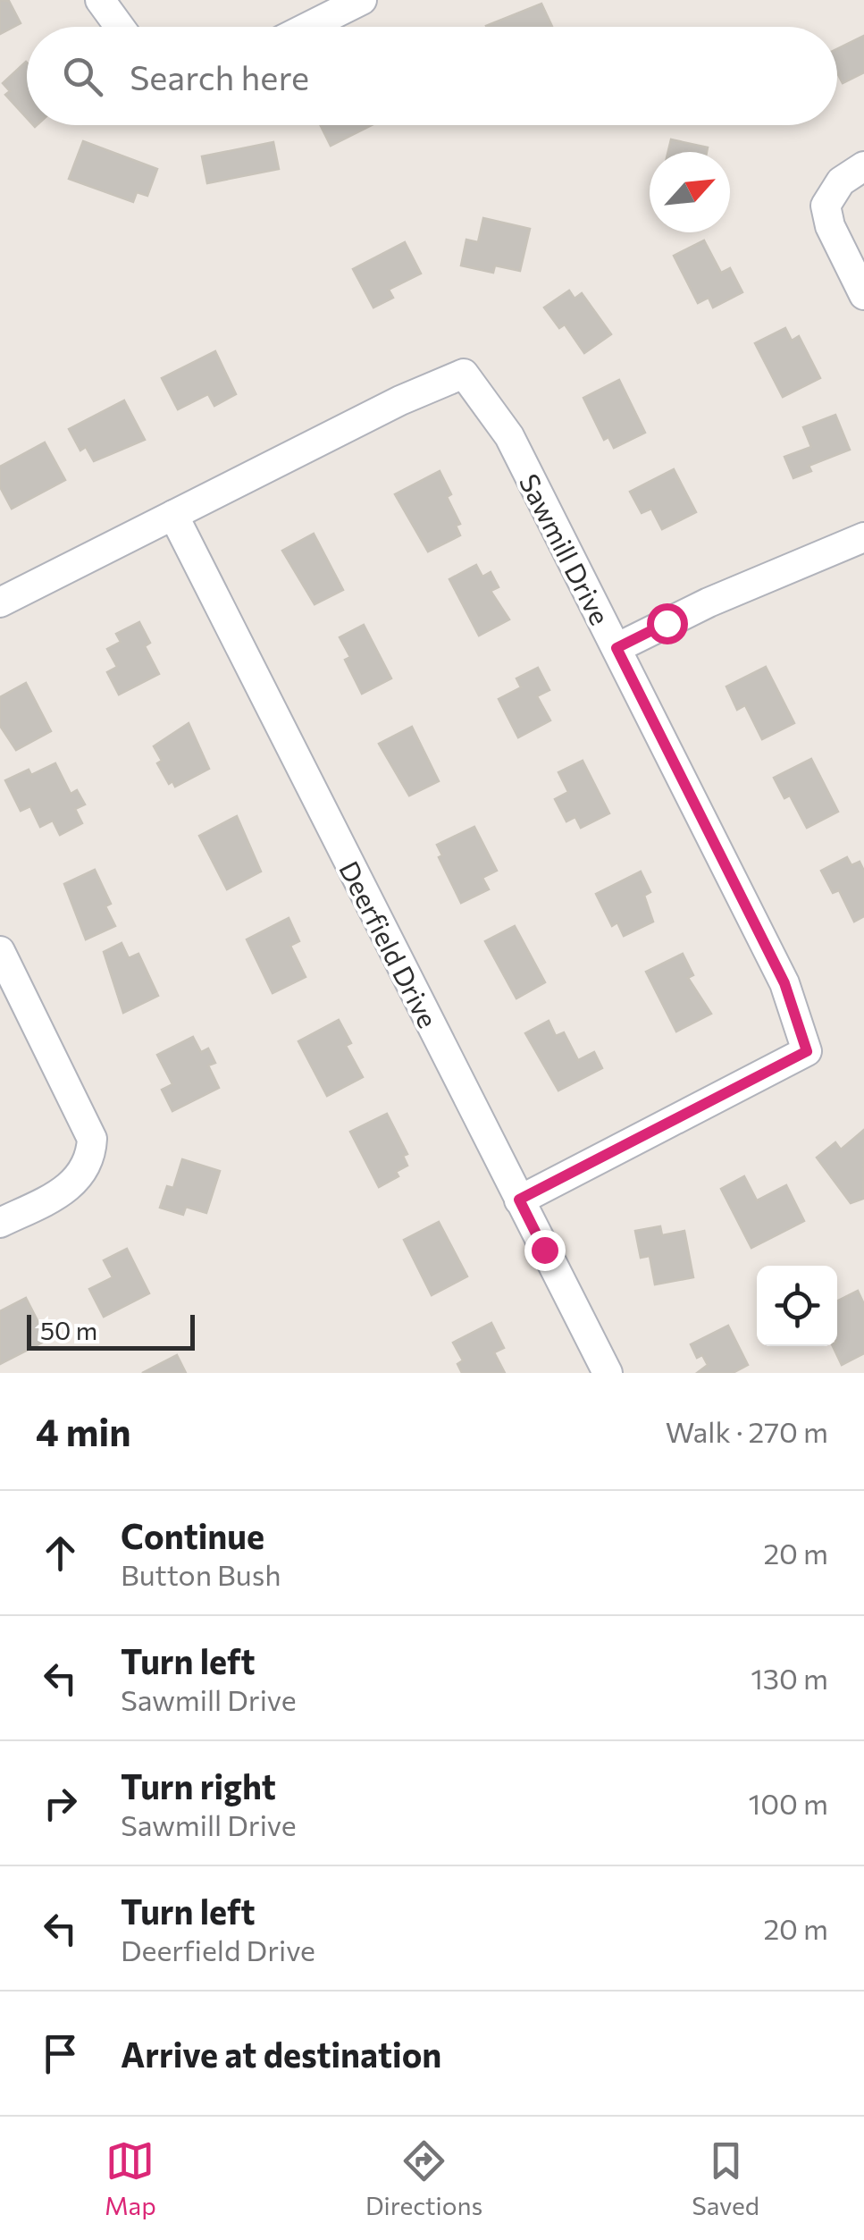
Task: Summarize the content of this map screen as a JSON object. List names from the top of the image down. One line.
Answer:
{"streets":{"street":["Sawmill Drive","Deerfield Drive"]},"crossings":[["Sawmill Drive","Deerfield Drive"]],"scale_bar":"50 m","north":"top right","page":{"search":"Search here","scale":"50 m","heading":["4 min","Walk · 270 m"],"list":[["Continue","Button Bush","20 m"],["Turn left","Sawmill Drive","130 m"],["Turn right","Sawmill Drive","100 m"],["Turn left","Deerfield Drive","20 m"],"Arrive at destination"],"nav":["Map","Directions","Saved"]}}
